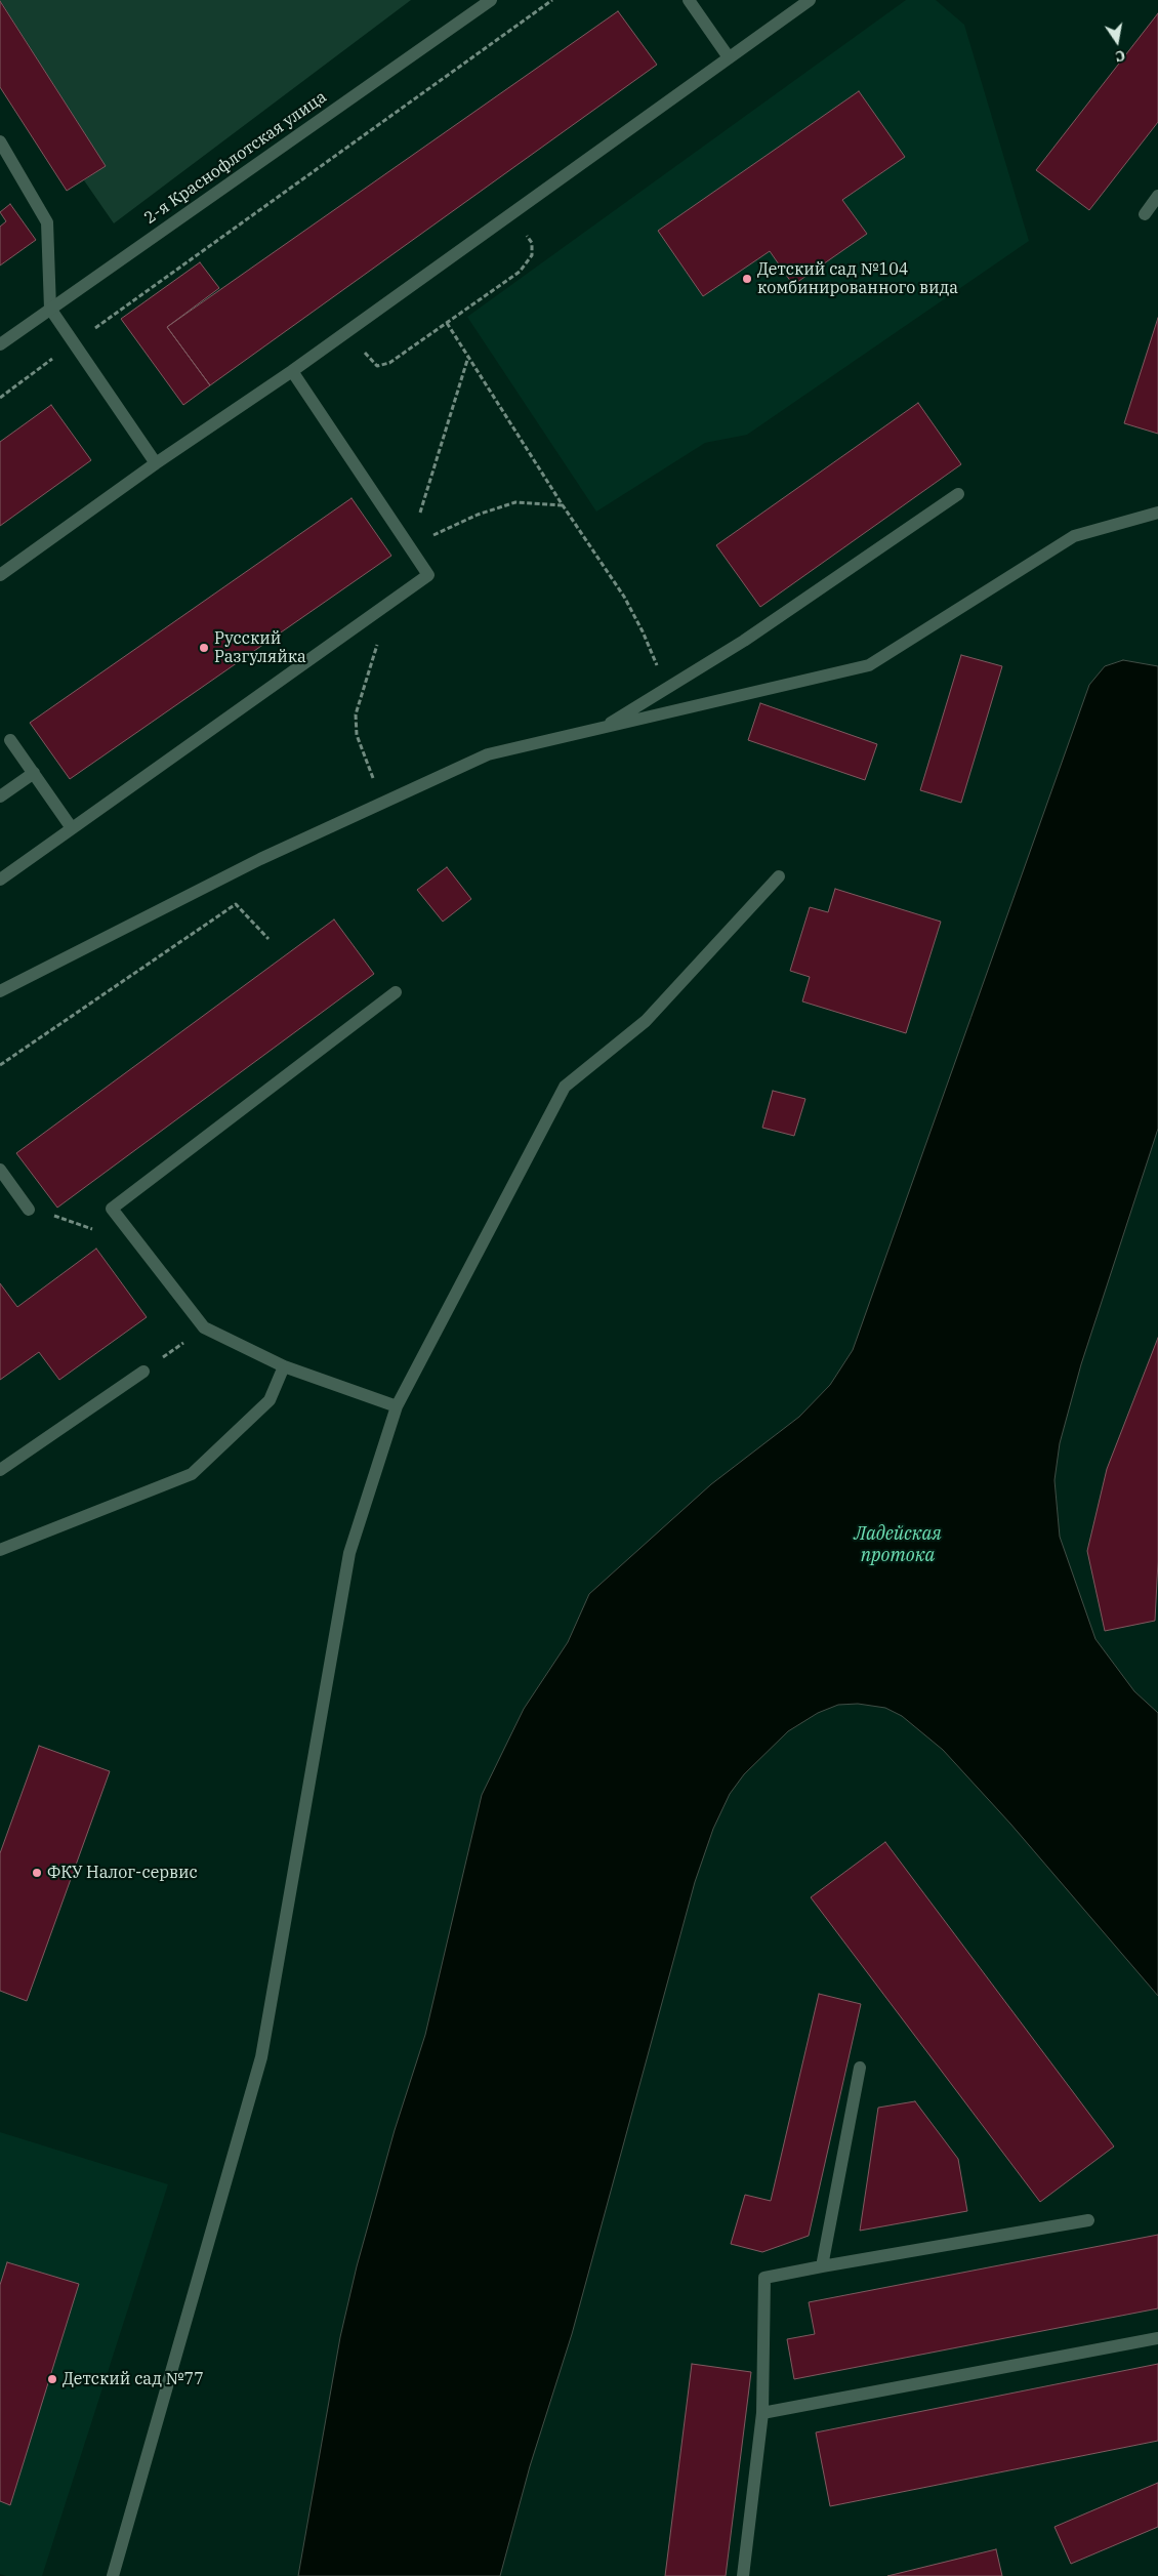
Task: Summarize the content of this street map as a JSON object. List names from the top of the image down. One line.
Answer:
{"streets":{"street":["2-я Краснофлотская улица"]},"water":["Ладейская протока"],"places":["Детский сад №104 комбинированного вида","Русский Разгуляйка","ФКУ Налог-сервис","Детский сад №77"],"north":"bottom"}
